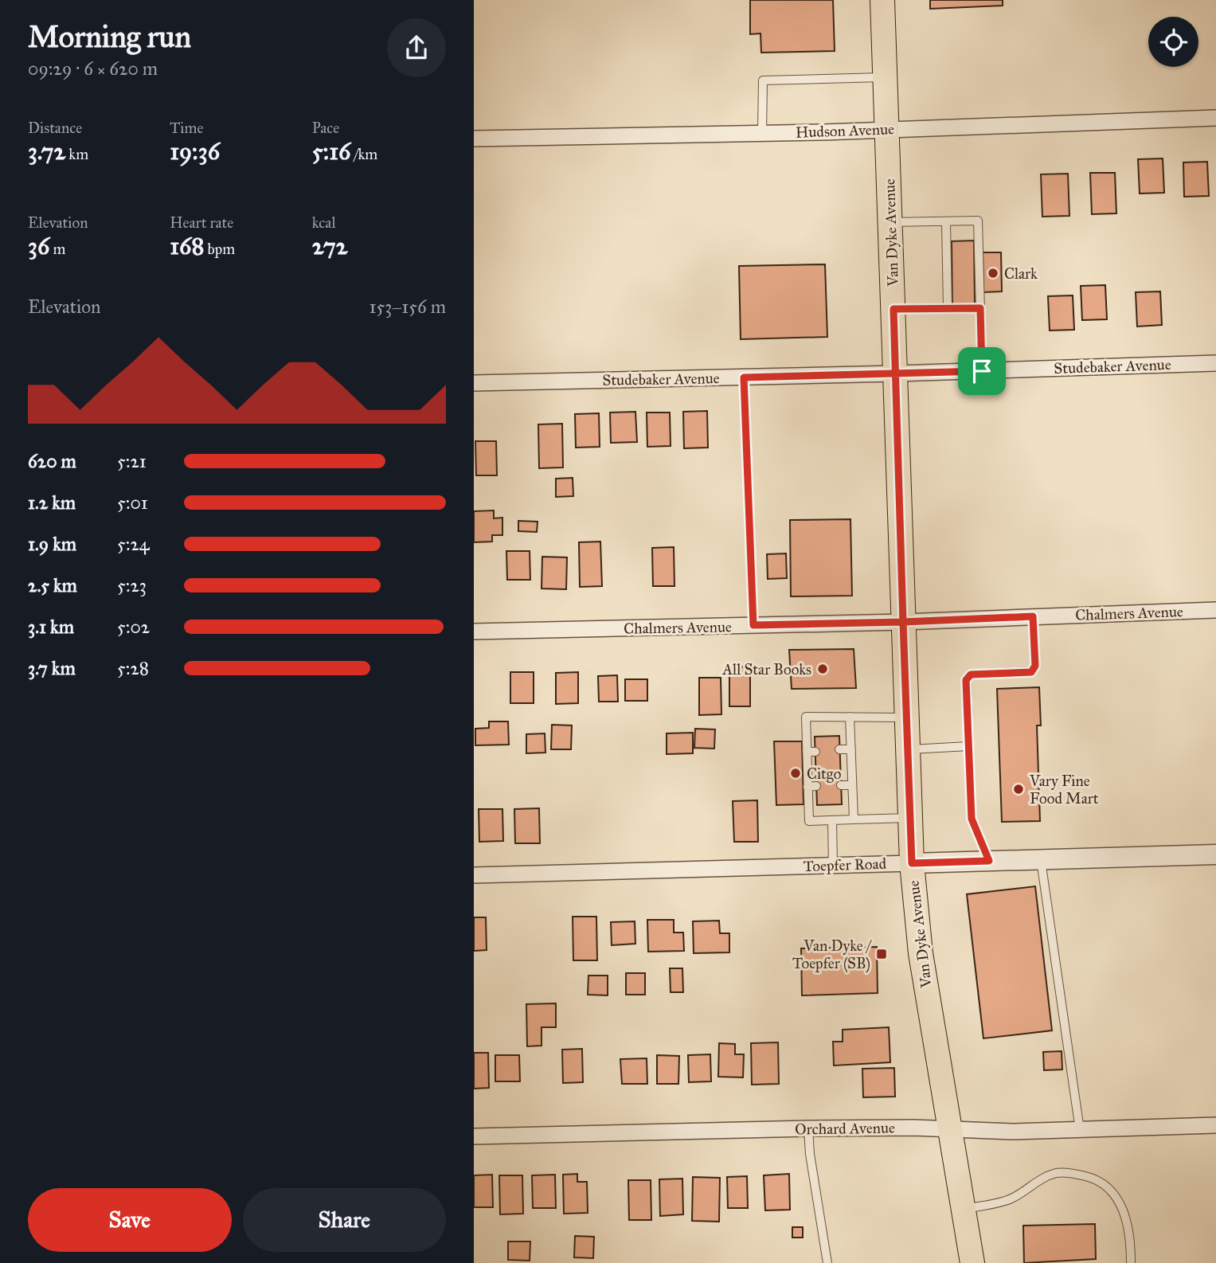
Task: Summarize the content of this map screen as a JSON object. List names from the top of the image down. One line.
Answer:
{"streets":{"main road":["Van Dyke Avenue"],"street":["Hudson Avenue","Studebaker Avenue","Chalmers Avenue","Toepfer Road","Orchard Avenue"]},"crossings":[["Hudson Avenue","Van Dyke Avenue"],["Van Dyke Avenue","Studebaker Avenue"],["Van Dyke Avenue","Chalmers Avenue"],["Van Dyke Avenue","Toepfer Road"],["Van Dyke Avenue","Orchard Avenue"]],"places":{"other":["Clark","All Star Books","Citgo","Vary Fine Food Mart"],"transit":["Van Dyke / Toepfer (SB)"]},"page":{"heading":["Morning run","09:29 · 6 × 620 m"],"stats":[["Distance","3.72 km"],["Time","19:36"],["Pace","5:16 /km"],["Elevation","36 m"],["Heart rate","168 bpm"],["kcal","272"]],"chart":["Elevation","153–156 m"],"list":[{"name":"620 m","note":"5:21"},{"name":"1.2 km","note":"5:01"},{"name":"1.9 km","note":"5:24"},{"name":"2.5 km","note":"5:23"},{"name":"3.1 km","note":"5:02"},{"name":"3.7 km","note":"5:28"}],"buttons":["Save","Share"]}}
